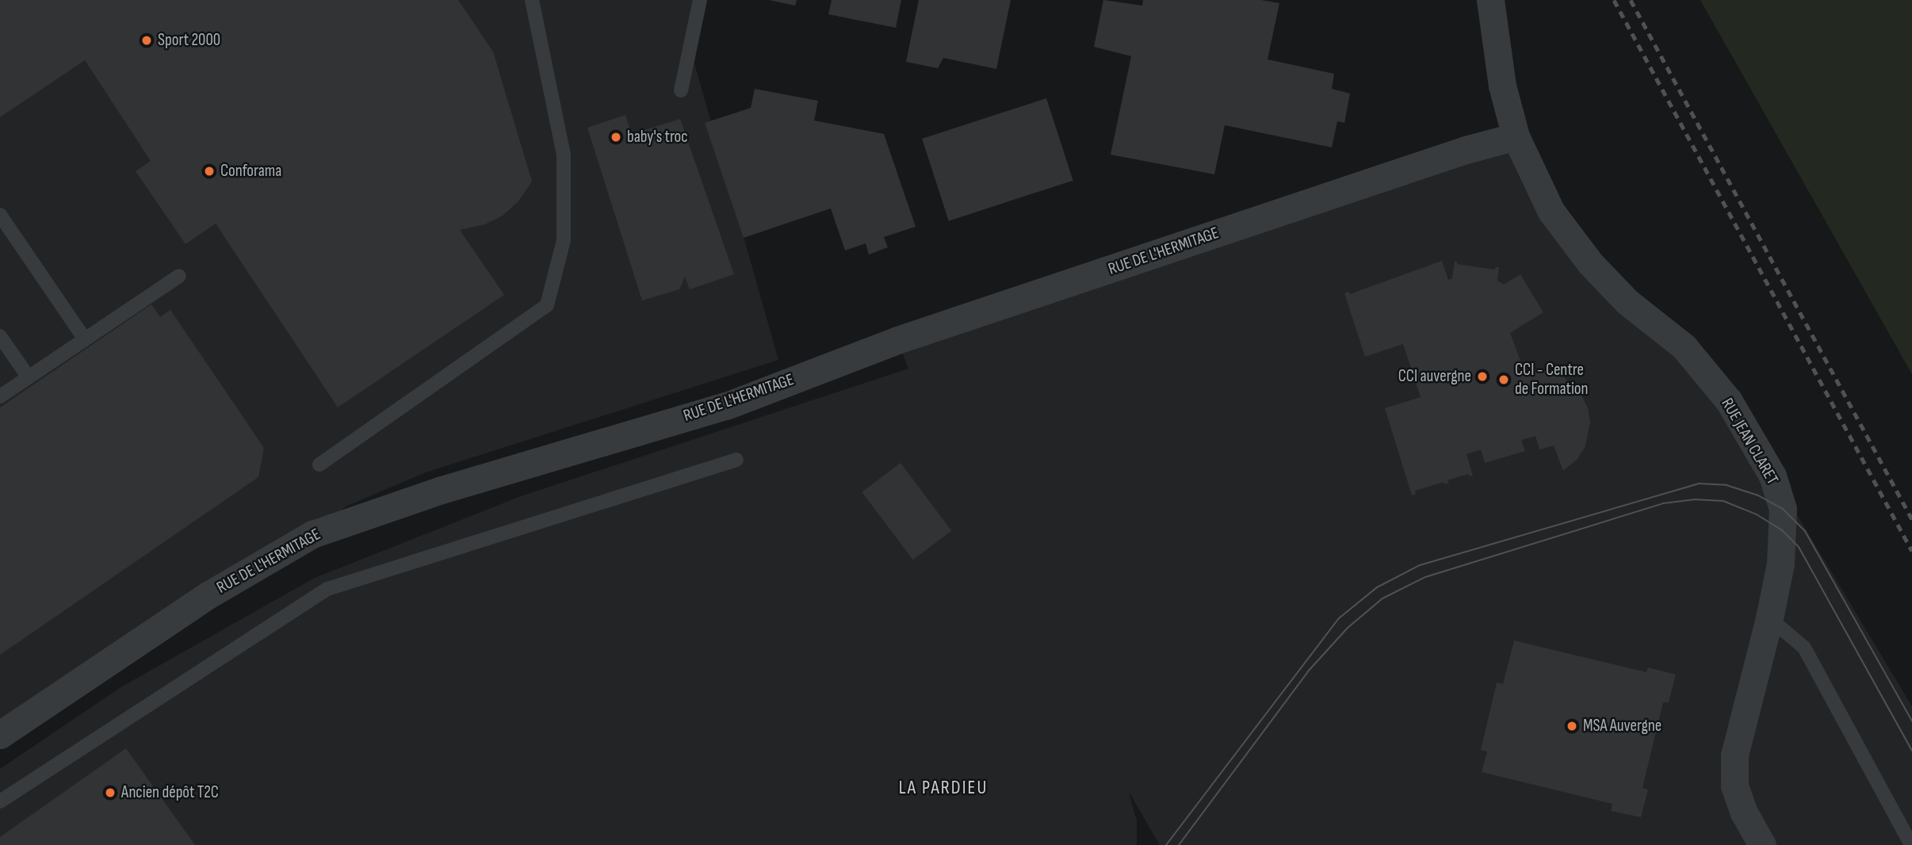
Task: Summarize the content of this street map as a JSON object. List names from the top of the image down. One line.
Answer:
{"streets":{"street":["RUE DE L'HERMITAGE","RUE JEAN CLARET"]},"crossings":[["RUE DE L'HERMITAGE","RUE JEAN CLARET"]],"districts":["LA PARDIEU"],"places":["Sport 2000","baby's troc","Conforama","CCI auvergne","CCI - Centre de Formation","MSA Auvergne","Ancien dépôt T2C"]}
